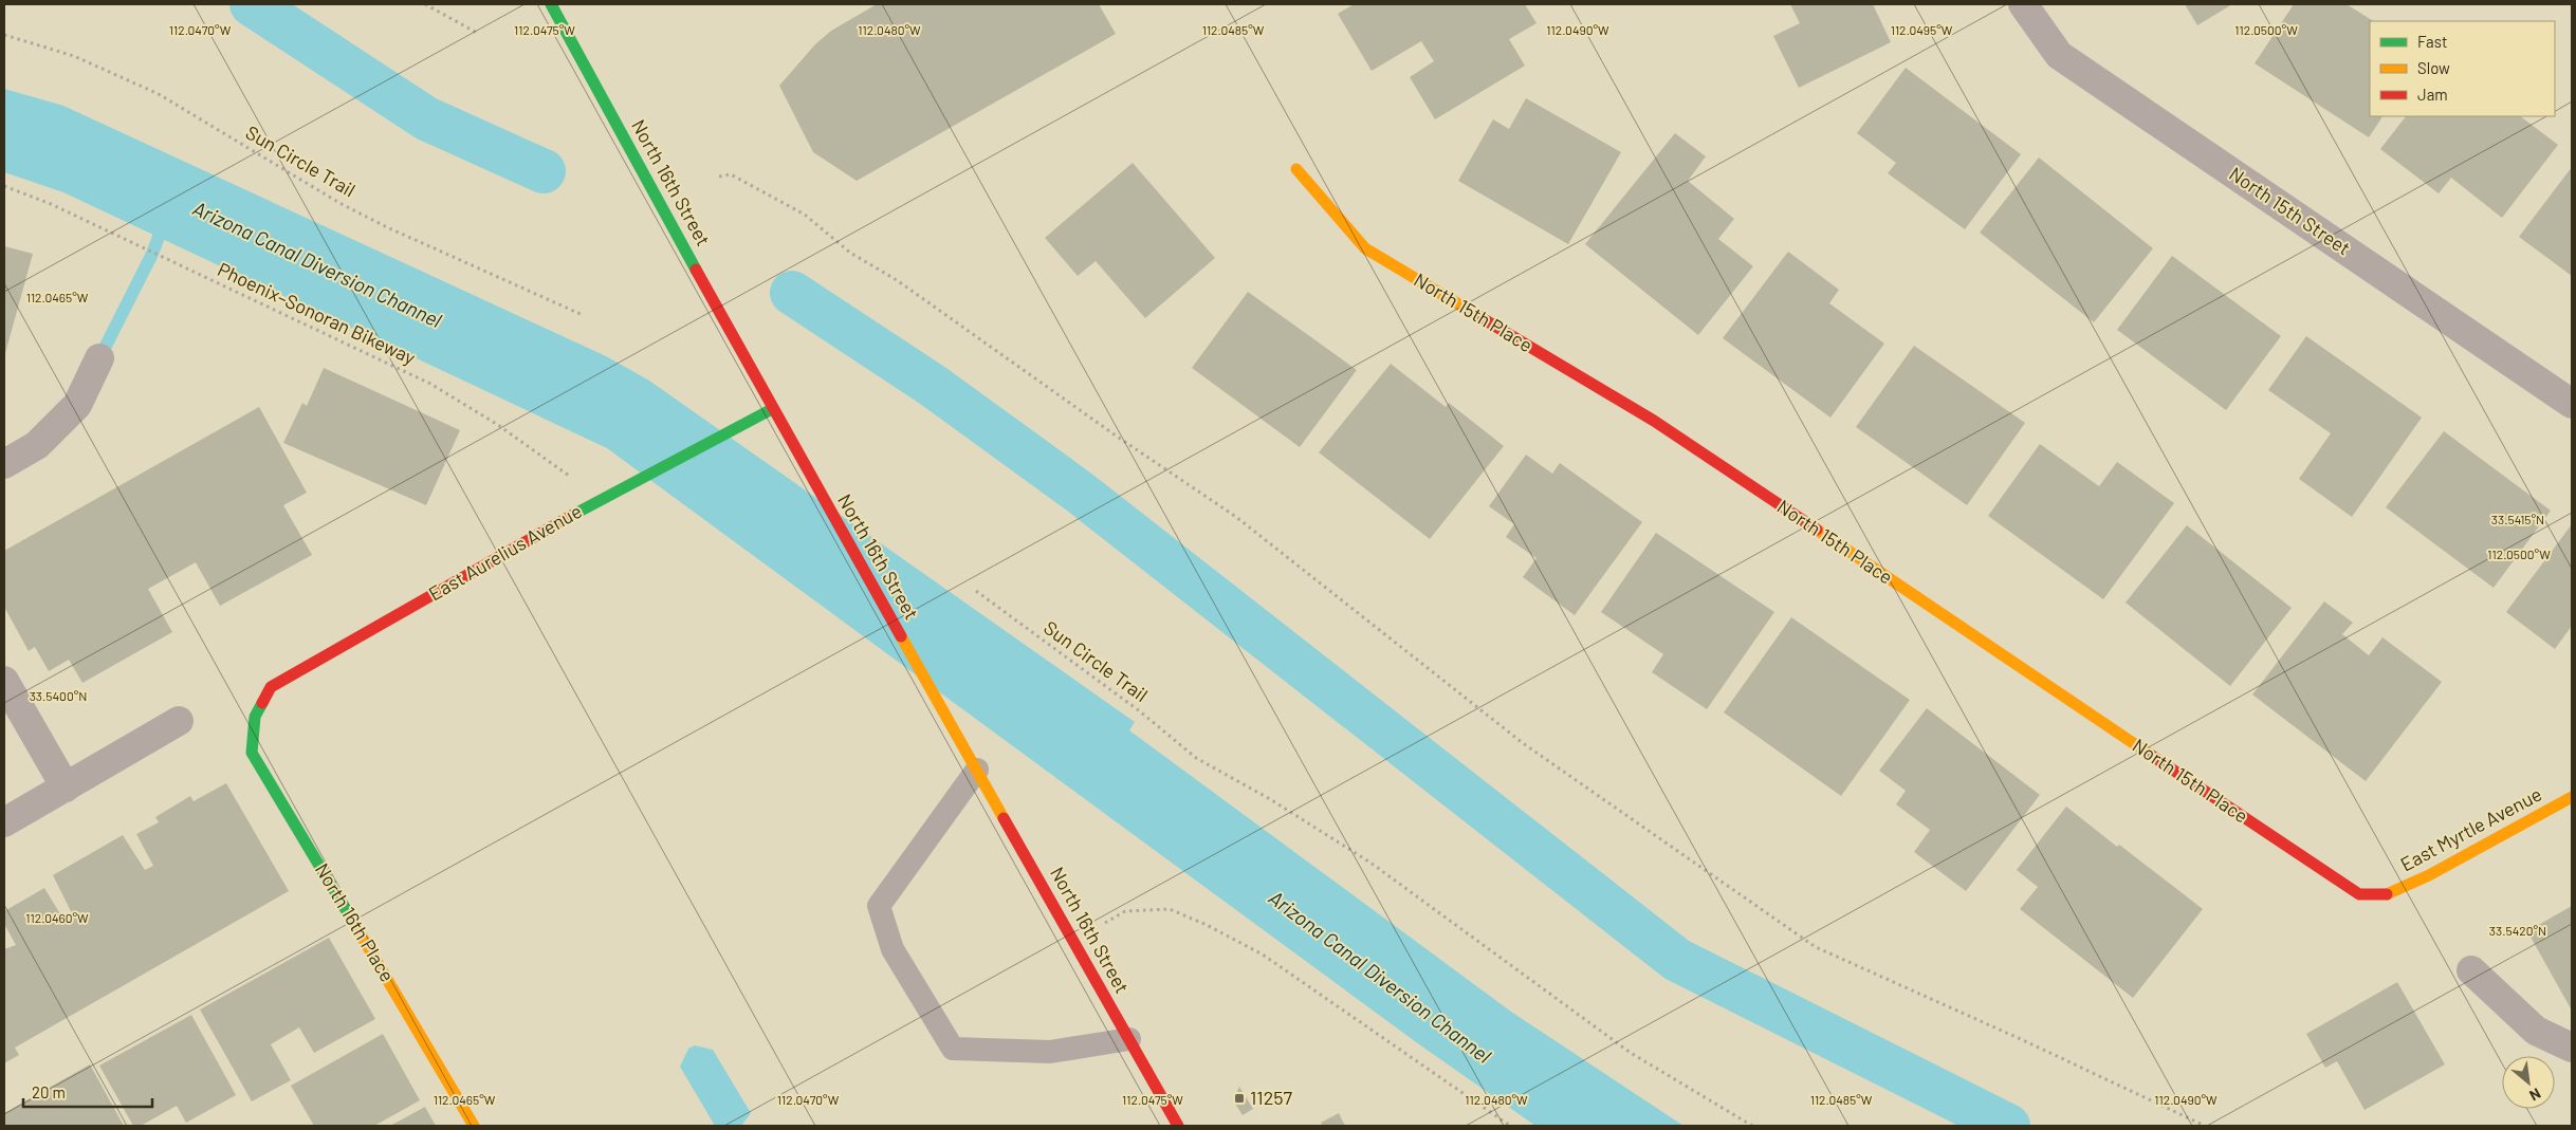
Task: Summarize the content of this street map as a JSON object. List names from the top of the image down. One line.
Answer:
{"streets":{"street":["North 16th Street","North 15th Street","North 15th Place","East Aurelius Avenue","East Myrtle Avenue","North 16th Place"],"path":["Sun Circle Trail","Phoenix–Sonoran Bikeway"]},"crossings":[["North 16th Street","East Aurelius Avenue"],["North 15th Place","East Myrtle Avenue"],["Phoenix–Sonoran Bikeway","East Aurelius Avenue"],["East Aurelius Avenue","North 16th Place"]],"water":["Arizona Canal Diversion Channel"],"places":{"transit":["11257"]},"legend":["Fast","Slow","Jam"],"scale_bar":"20 m","north":"bottom right","coordinates":["112.0470°W","112.0475°W","112.0480°W","112.0485°W","112.0490°W","112.0495°W","112.0500°W","112.0465°W","33.5415°N","33.5400°N","112.0460°W","33.5420°N"]}
